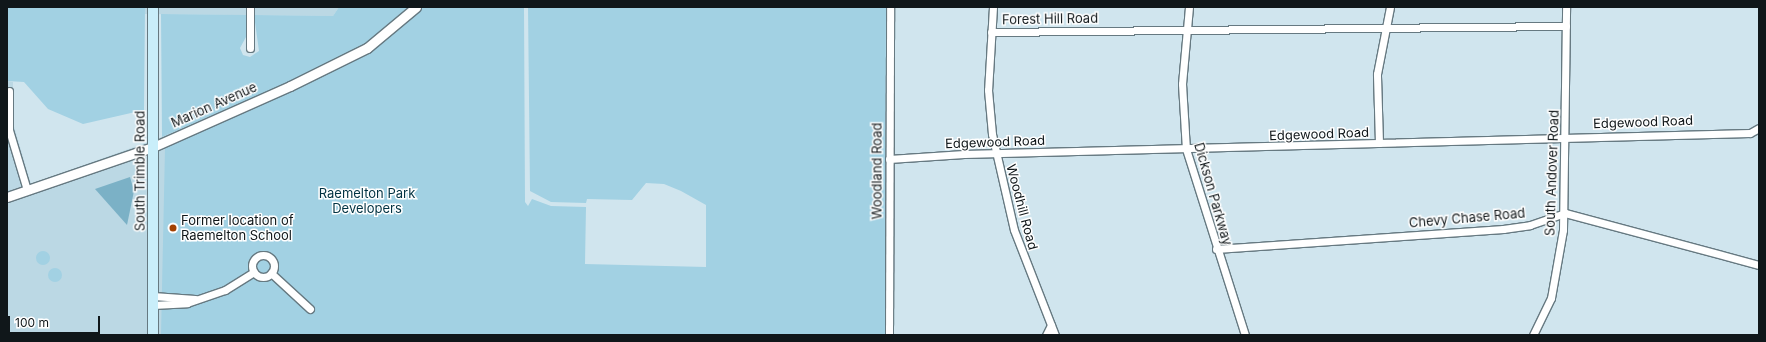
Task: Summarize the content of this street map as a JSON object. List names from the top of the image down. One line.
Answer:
{"streets":{"main road":["South Trimble Road"],"street":["Forest Hill Road","Marion Avenue","Edgewood Road","Woodland Road","South Andover Road","Dickson Parkway","Woodhill Road","Chevy Chase Road"]},"crossings":[["Forest Hill Road","South Andover Road"],["Forest Hill Road","Dickson Parkway"],["Forest Hill Road","Woodhill Road"],["Marion Avenue","South Trimble Road"],["Edgewood Road","Woodland Road"],["Edgewood Road","South Andover Road"],["Edgewood Road","Dickson Parkway"],["Edgewood Road","Woodhill Road"],["South Andover Road","Chevy Chase Road"],["Dickson Parkway","Chevy Chase Road"]],"parks":["Raemelton Park Developers"],"places":["Former location of Raemelton School"],"scale_bar":"100 m"}
